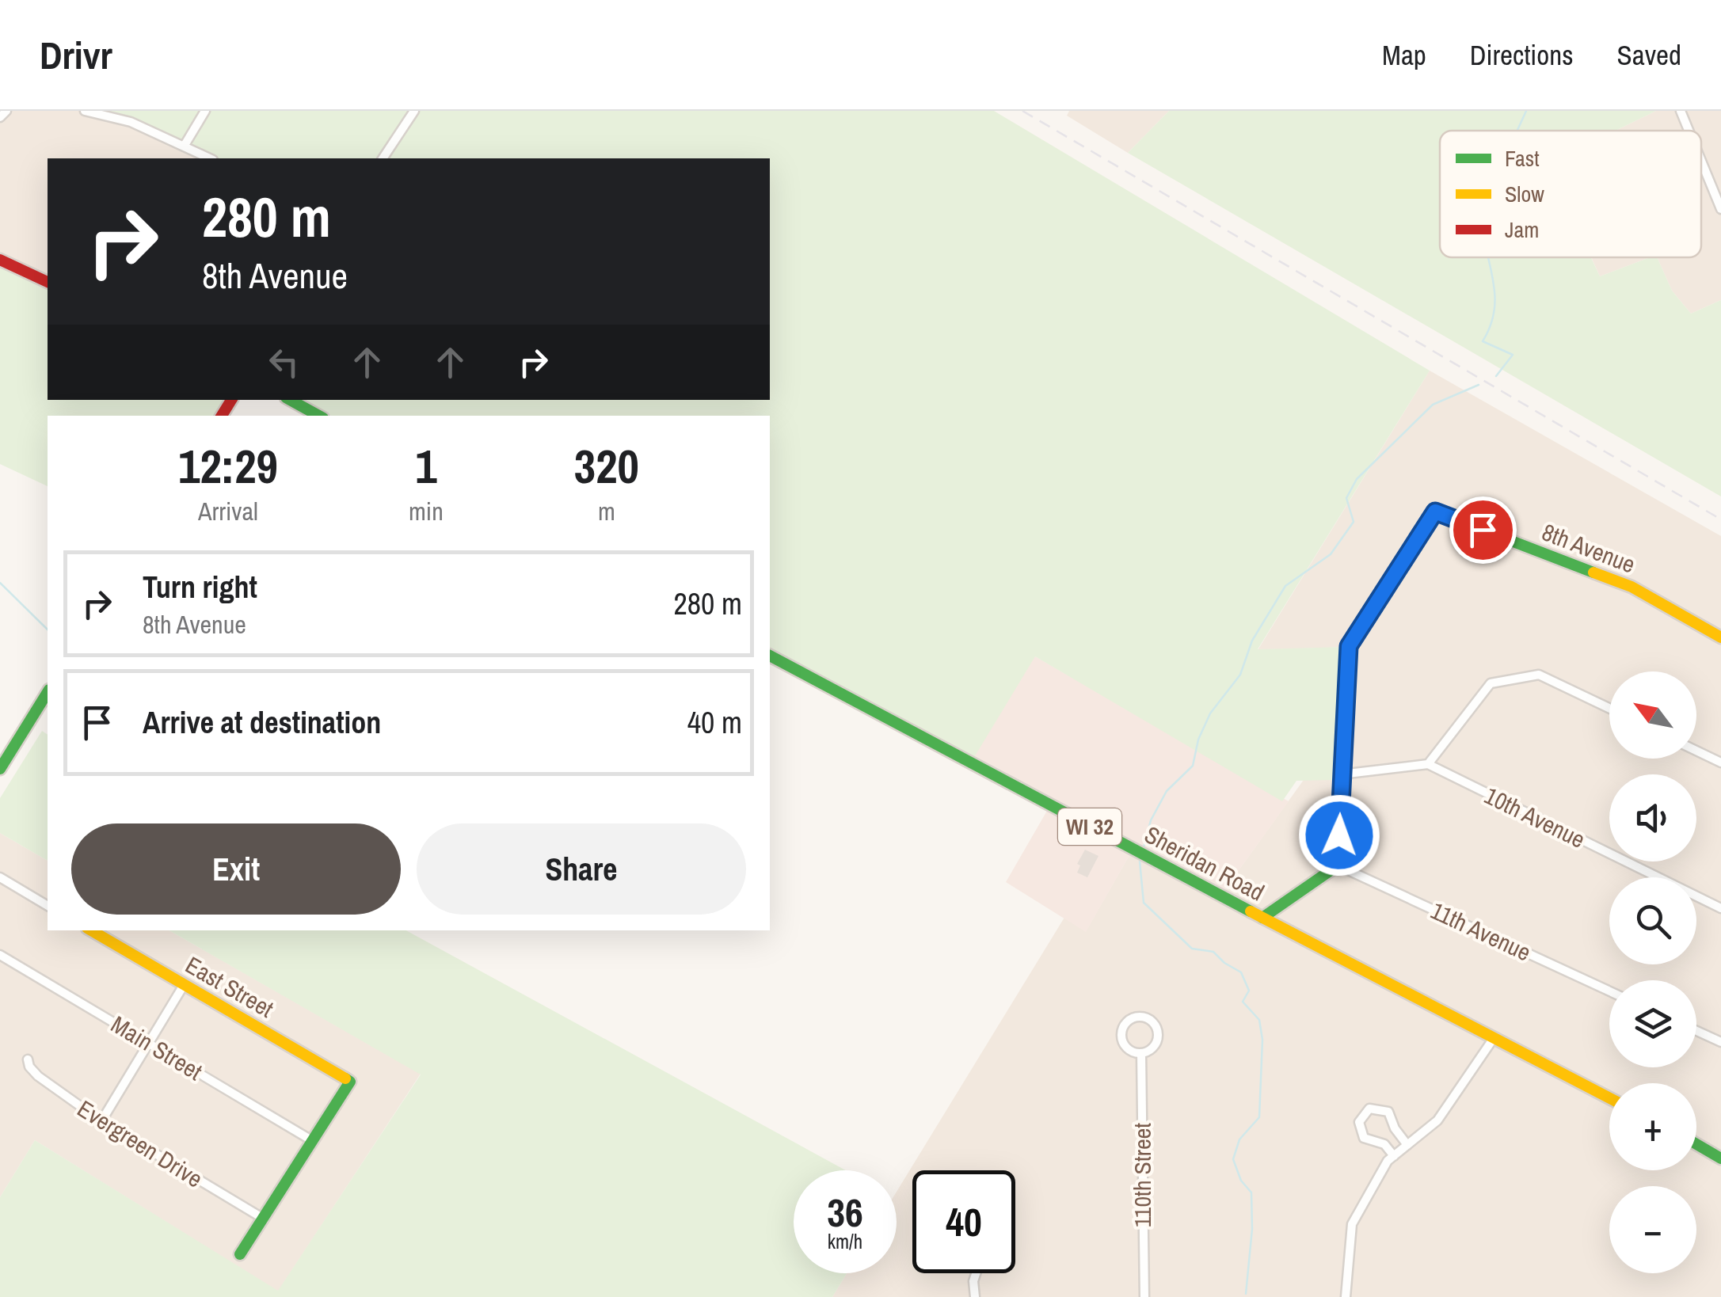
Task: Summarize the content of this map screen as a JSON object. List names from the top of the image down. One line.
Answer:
{"streets":{"street":["8th Avenue","10th Avenue","WI 32","Sheridan Road","11th Avenue","East Street","Main Street","Evergreen Drive","110th Street"]},"crossings":[["East Street","Main Street"]],"legend":["Fast","Slow","Jam"],"north":"top left","page":{"header":"Drivr","nav":["Map","Directions","Saved"],"turn":["280 m","8th Avenue"],"eta":["12:29","Arrival","1","min","320","m"],"list":[{"name":"Turn right","note":"8th Avenue","value":"280 m"},{"name":"Arrive at destination","value":"40 m"}],"map_buttons":["+","−"],"buttons":["Exit","Share"],"speed":"36 km/h","limit":"40"}}
